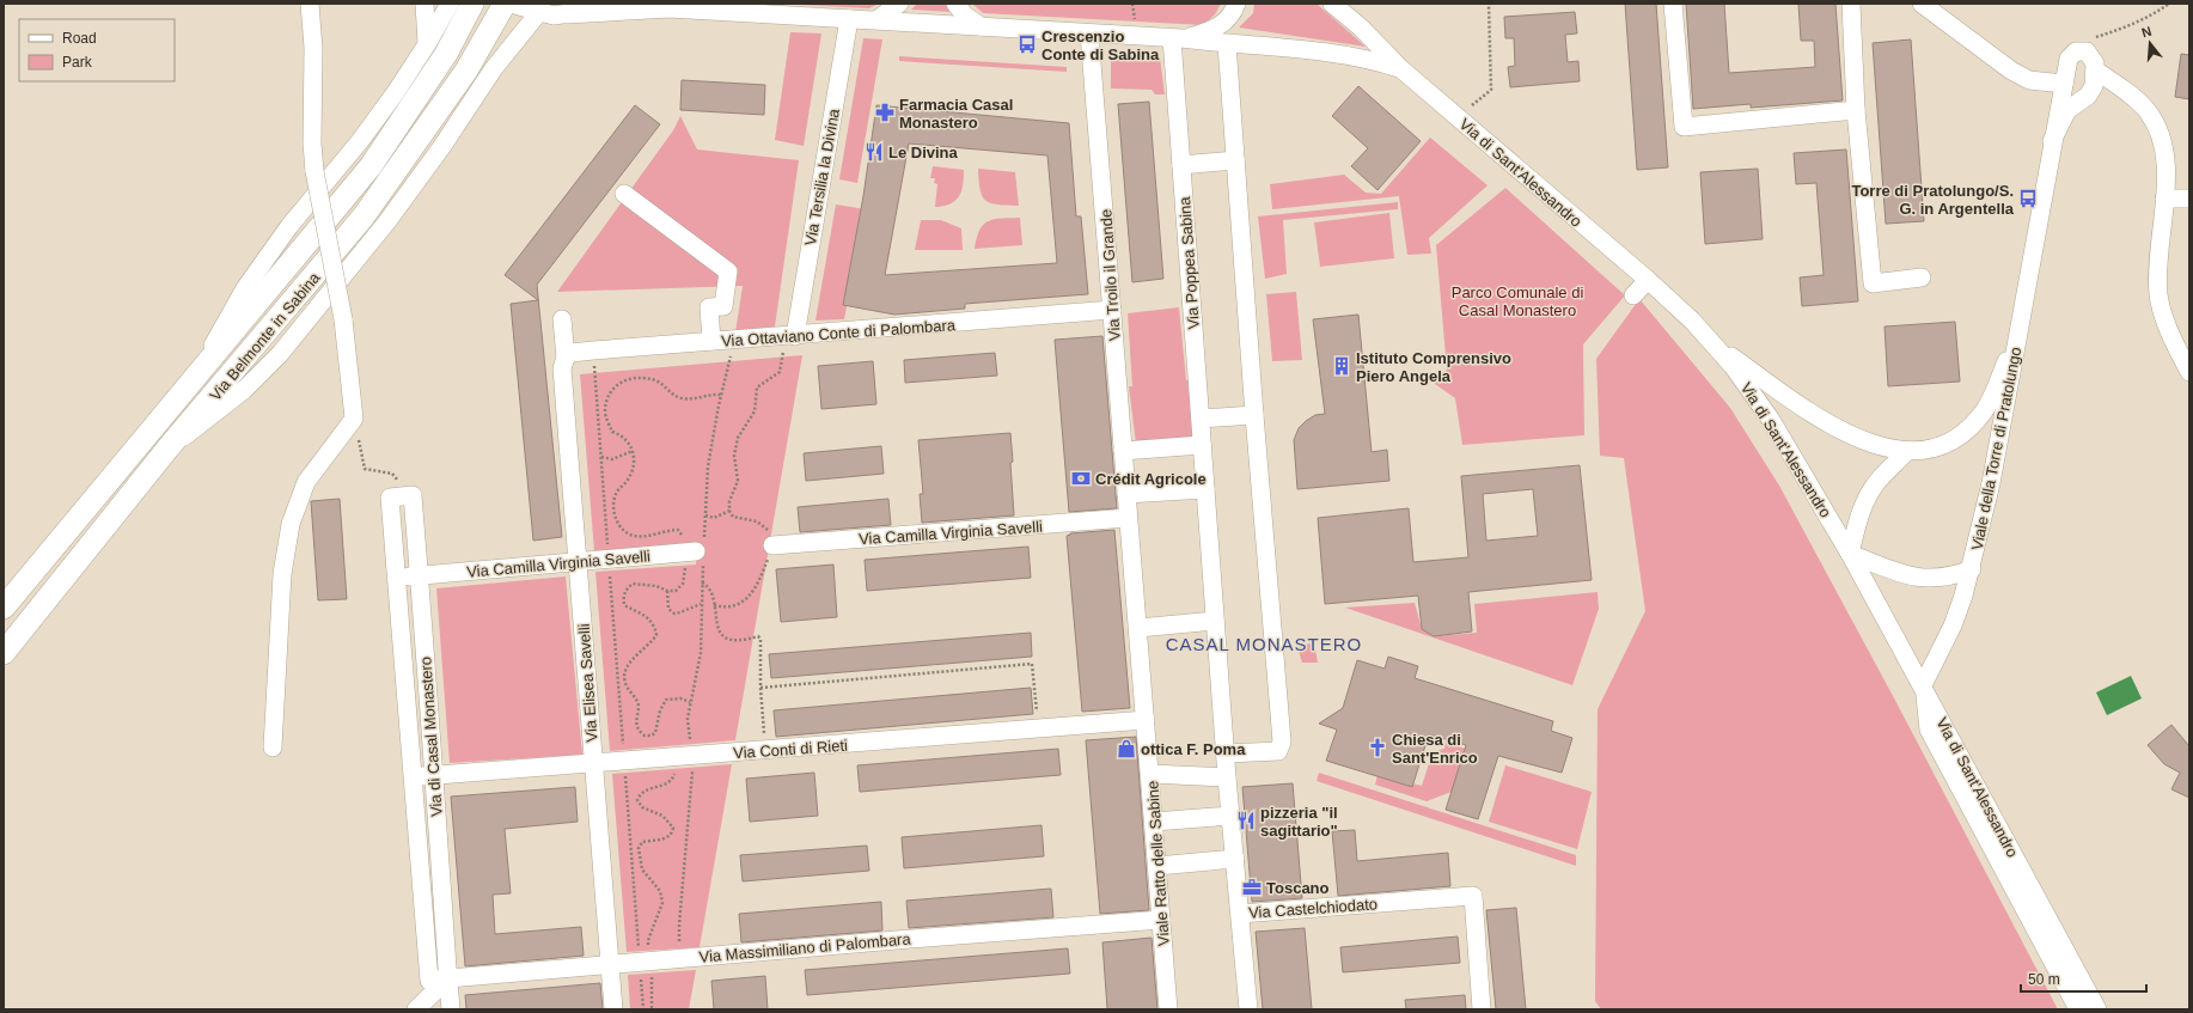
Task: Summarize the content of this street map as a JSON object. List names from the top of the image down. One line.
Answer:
{"streets":{"main road":["Via Belmonte in Sabina"],"street":["Via di Sant'Alessandro","Via Tersilia la Divina","Via Poppea Sabina","Via Troilo il Grande","Via Ottaviano Conte di Palombara","Viale della Torre di Pratolungo","Via Camilla Virginia Savelli","Via Elisea Savelli","Via di Casal Monastero","Via Conti di Rieti","Viale Ratto delle Sabine","Via Castelchiodato","Via Massimiliano di Palombara"]},"crossings":[["Via di Sant'Alessandro","Viale della Torre di Pratolungo"],["Via Tersilia la Divina","Via Ottaviano Conte di Palombara"],["Via Troilo il Grande","Via Ottaviano Conte di Palombara"],["Via Troilo il Grande","Via Camilla Virginia Savelli"],["Via Troilo il Grande","Viale Ratto delle Sabine"],["Via Ottaviano Conte di Palombara","Via Elisea Savelli"],["Via Camilla Virginia Savelli","Via Elisea Savelli"],["Via Camilla Virginia Savelli","Via di Casal Monastero"],["Via Camilla Virginia Savelli","Viale Ratto delle Sabine"],["Via Elisea Savelli","Via Conti di Rieti"],["Via Elisea Savelli","Via Massimiliano di Palombara"],["Via di Casal Monastero","Via Conti di Rieti"],["Via di Casal Monastero","Via Massimiliano di Palombara"],["Via Conti di Rieti","Viale Ratto delle Sabine"],["Via Conti di Rieti","Via Massimiliano di Palombara"],["Viale Ratto delle Sabine","Via Massimiliano di Palombara"]],"districts":["CASAL MONASTERO"],"parks":["Parco Comunale di Casal Monastero"],"places":{"bus stop":["Crescenzio Conte di Sabina","Torre di Pratolungo/S. G. in Argentella"],"pharmacy":["Farmacia Casal Monastero"],"restaurant":["Le Divina","pizzeria \"il sagittario\""],"building":["Istituto Comprensivo Piero Angela"],"bank":["Crédit Agricole"],"church":["Chiesa di Sant'Enrico"],"shop":["ottica F. Poma"],"office":["Toscano"]},"legend":["Road","Park"],"scale_bar":"50 m","north":"top"}
